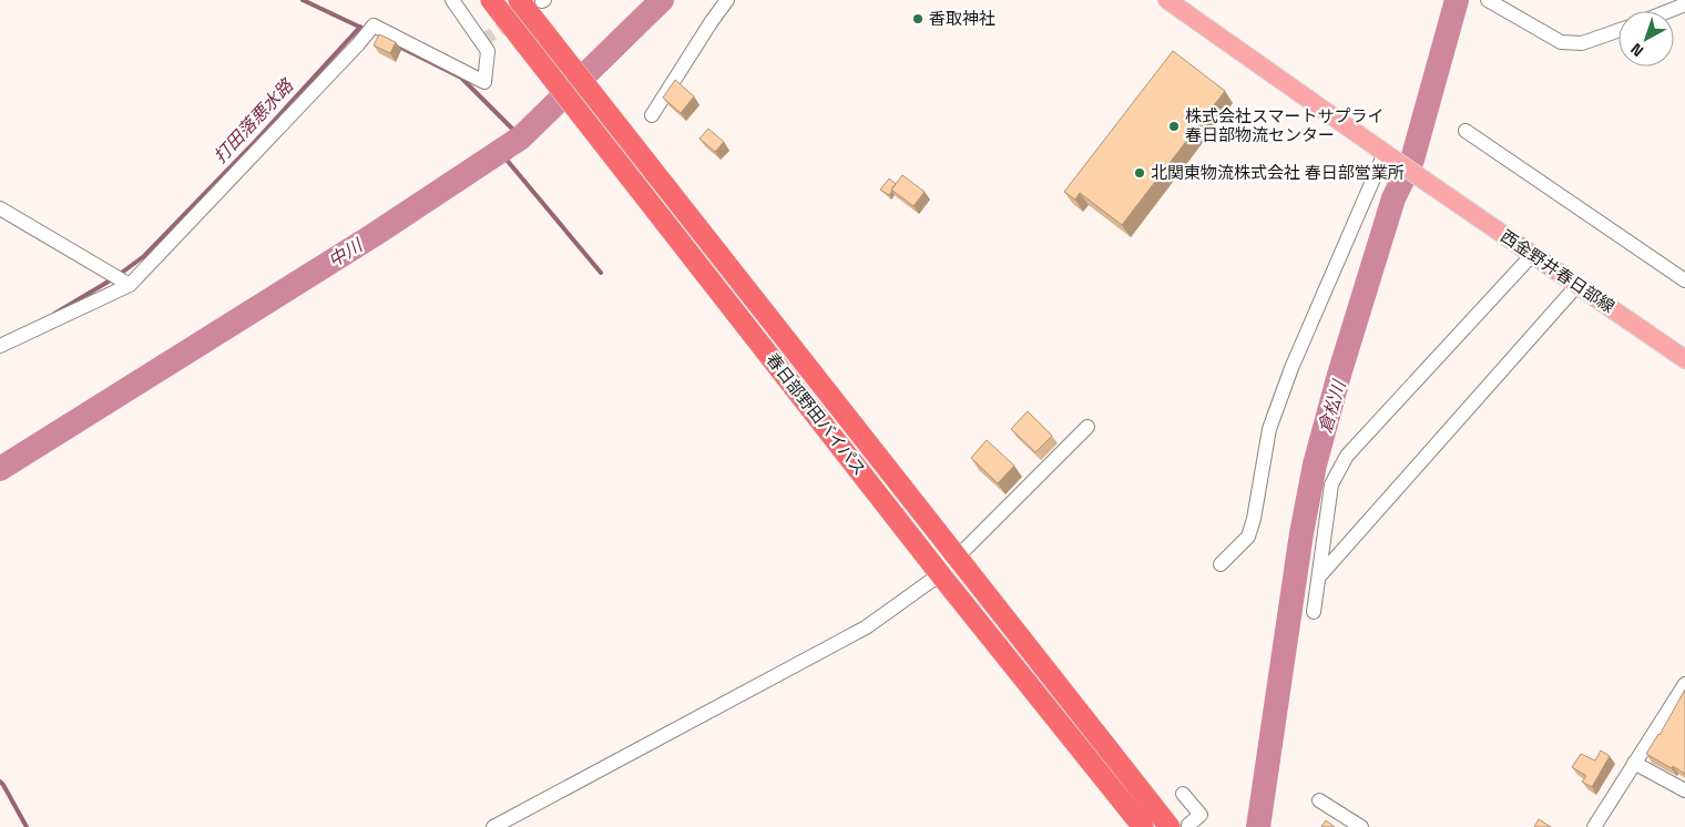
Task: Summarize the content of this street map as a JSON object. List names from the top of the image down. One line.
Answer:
{"streets":{"highway":["春日部野田バイパス"],"main road":["西金野井春日部線"]},"water":["打田落悪水路","中川","倉松川"],"places":["香取神社","株式会社スマートサプライ 春日部物流センター","北関東物流株式会社 春日部営業所"],"north":"bottom left"}
